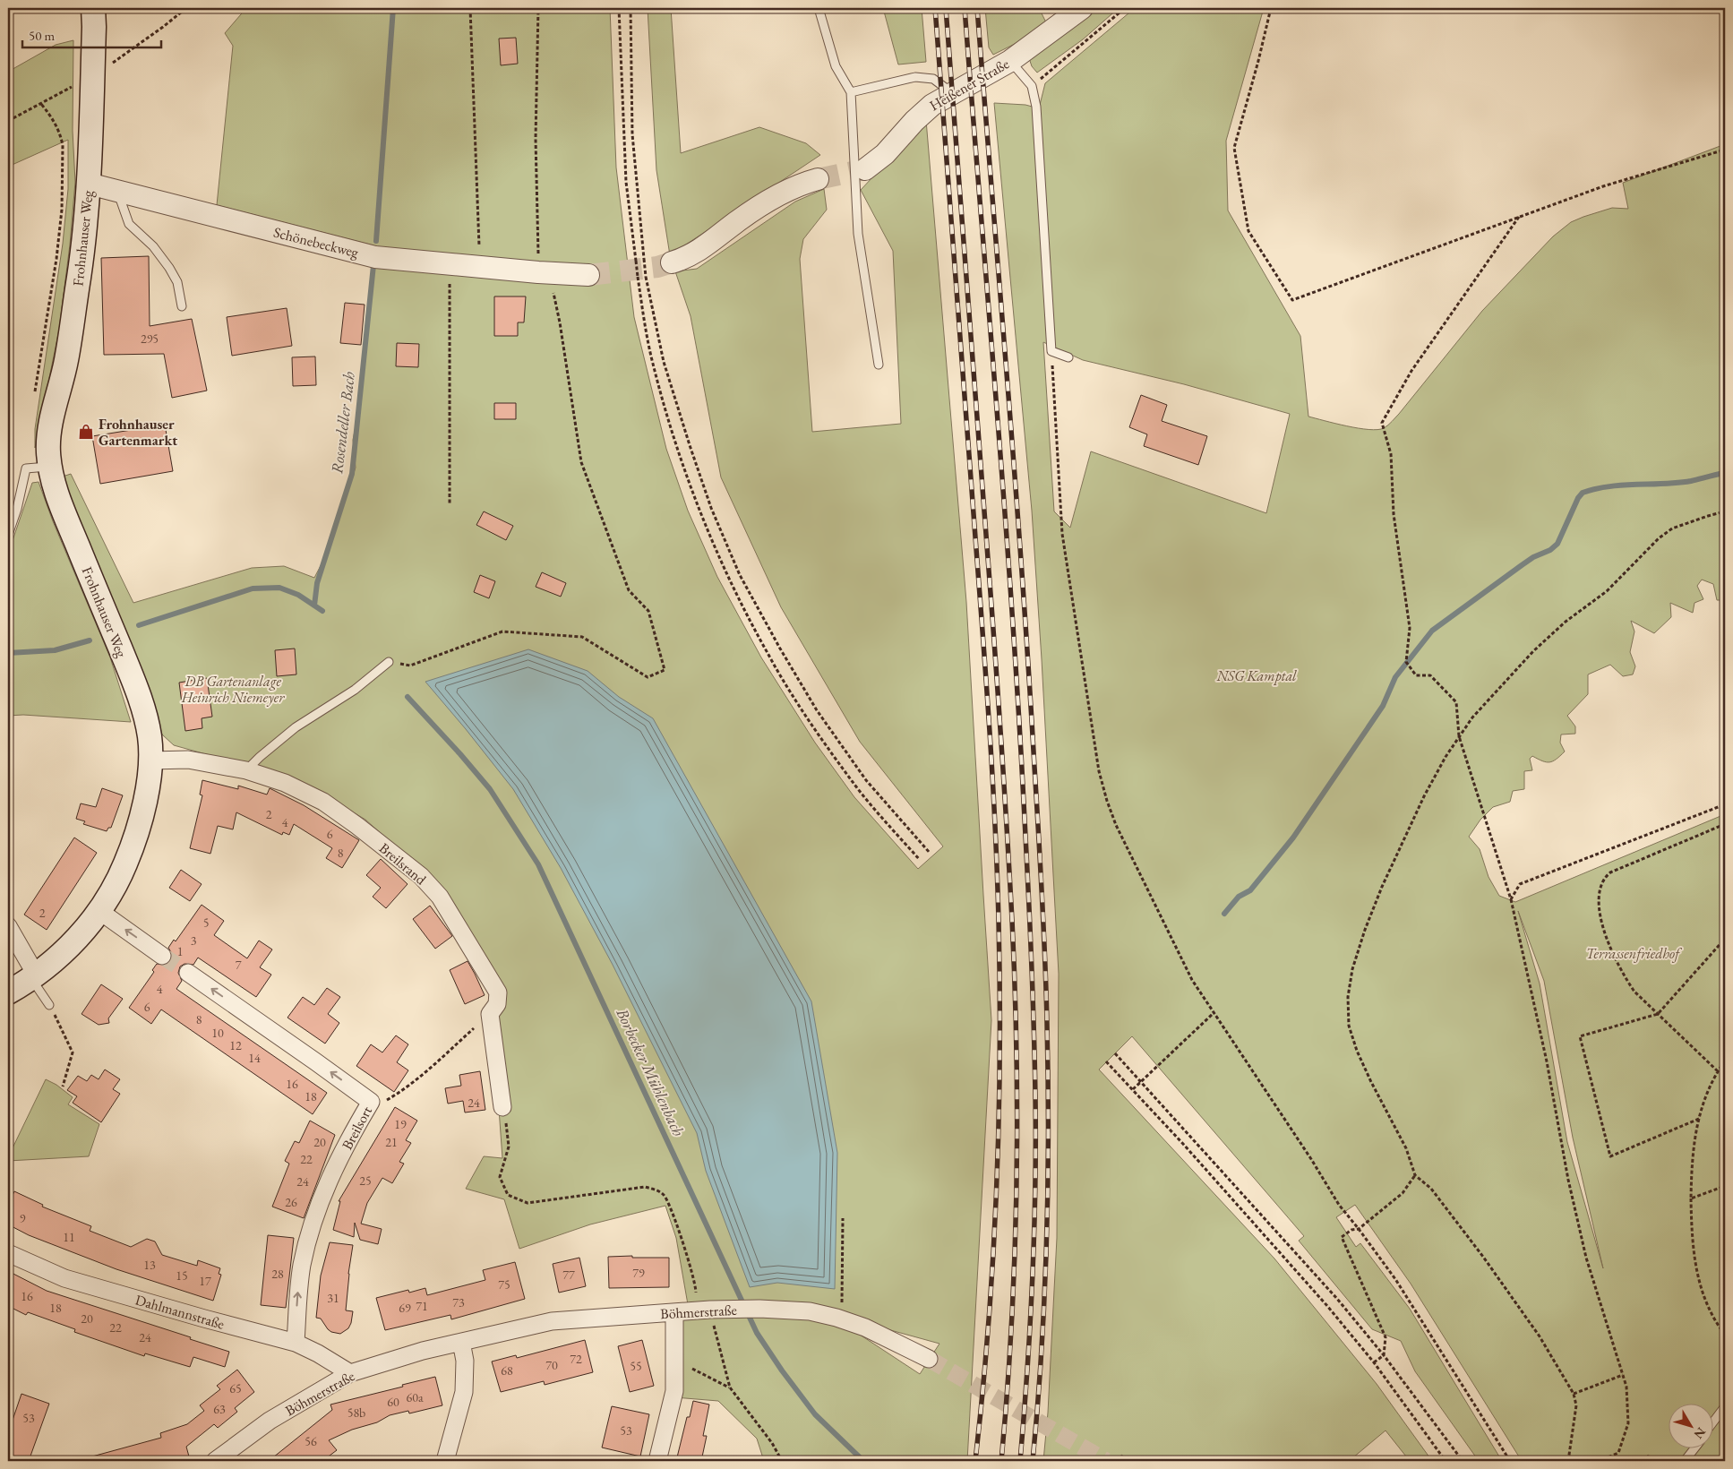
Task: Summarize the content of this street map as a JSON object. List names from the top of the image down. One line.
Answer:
{"streets":{"main road":["Frohnhauser Weg"],"street":["Heißener Straße","Schönebeckweg","Breilsrand","Breilsort","Dahlmannstraße","Böhmerstraße"]},"crossings":[["Frohnhauser Weg","Schönebeckweg"],["Frohnhauser Weg","Breilsrand"],["Breilsort","Dahlmannstraße"],["Dahlmannstraße","Böhmerstraße"]],"one_way":["Breilsort"],"water":["Rosendeller Bach","Borbecker Mühlenbach"],"parks":["NSG Kamptal","DB Gartenanlage Heinrich Niemeyer","Terrassenfriedhof"],"places":{"shop":["Frohnhauser Gartenmarkt"]},"house_numbers":["295","2","4","6","8","2","5","3","1","7","4","6","8","10","12","14","16","18","24","19","20","21","22","25","24","26","9","11","13","79","28","77","15","17","75","16","31","73","71","18","69","20","22","24","72","70","55","68","65","60a","60","63","58b","53","53","56"],"scale_bar":"50 m","north":"bottom right"}
